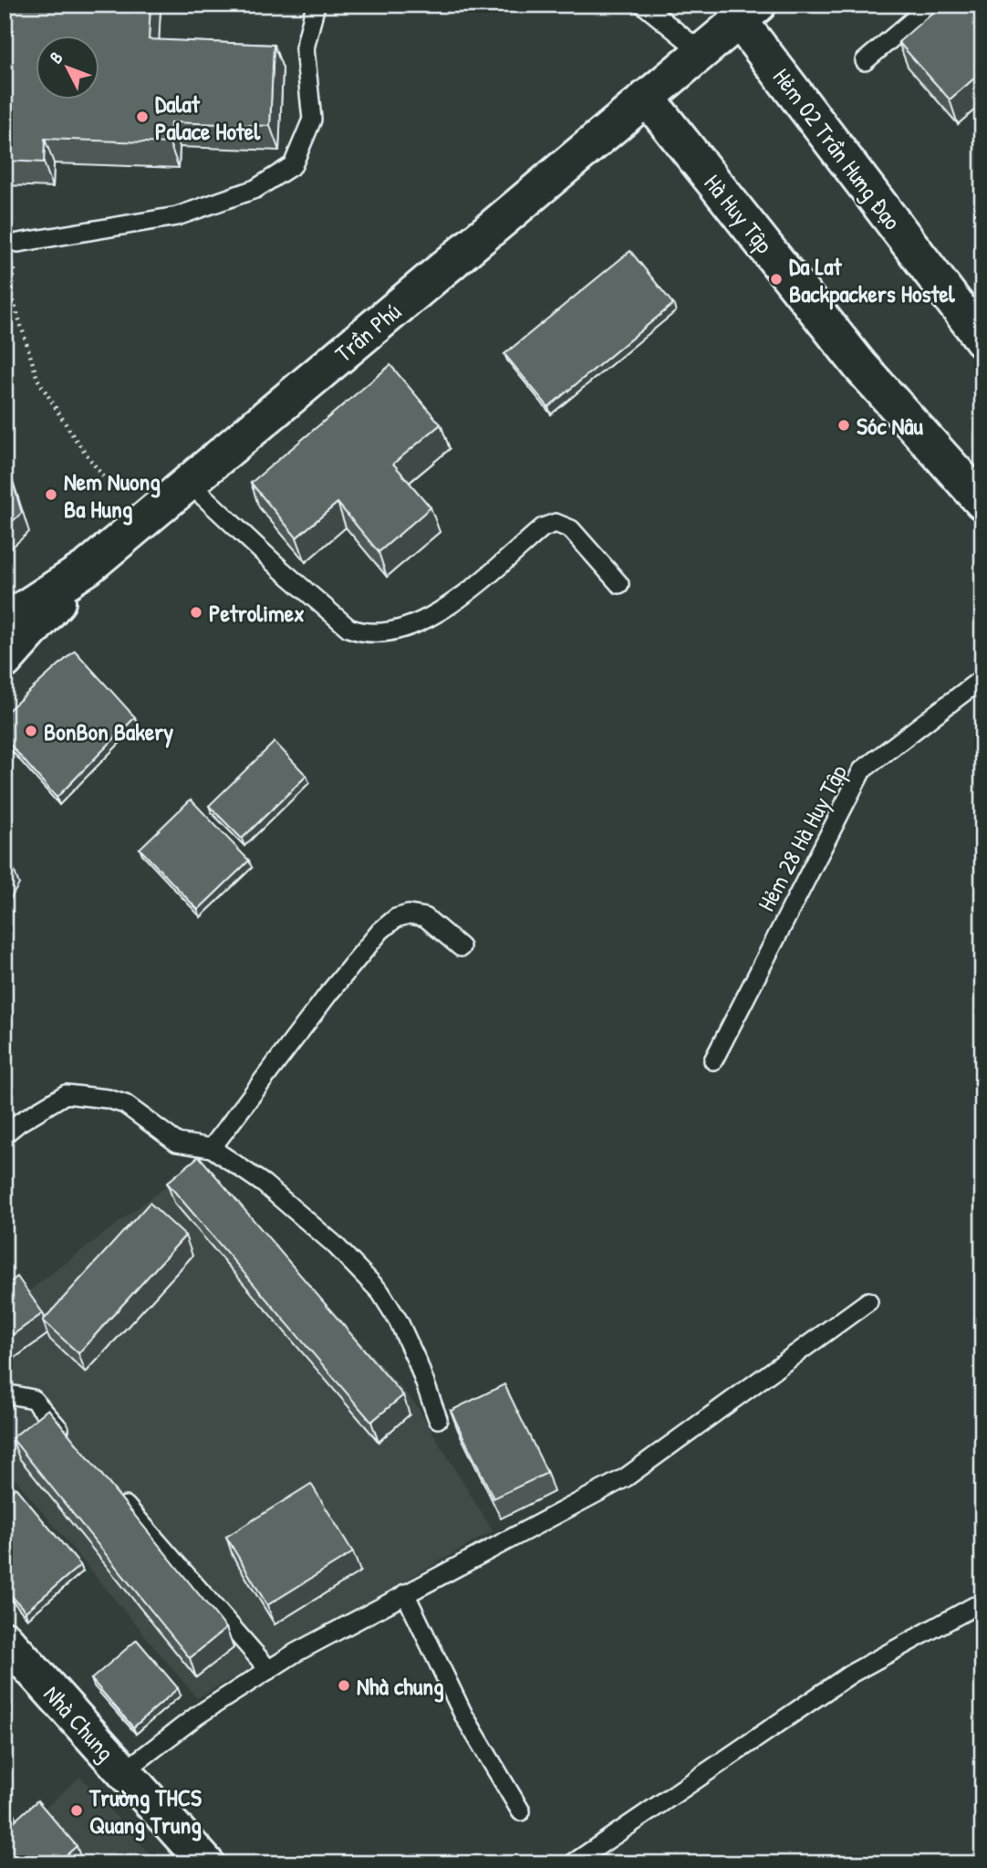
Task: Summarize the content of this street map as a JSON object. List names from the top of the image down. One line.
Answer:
{"streets":{"street":["Hẻm 02 Trần Hưng Đạo","Hà Huy Tập","Trần Phú","Nhà Chung"],"lane":["Hẻm 28 Hà Huy Tập"]},"crossings":[["Hẻm 02 Trần Hưng Đạo","Trần Phú"],["Hà Huy Tập","Trần Phú"]],"places":["Dalat Palace Hotel","Da Lat Backpackers Hostel","Sóc Nâu","Nem Nuong Ba Hung","Petrolimex","BonBon Bakery","Nhà chung","Trường THCS Quang Trung"],"north":"top left"}
